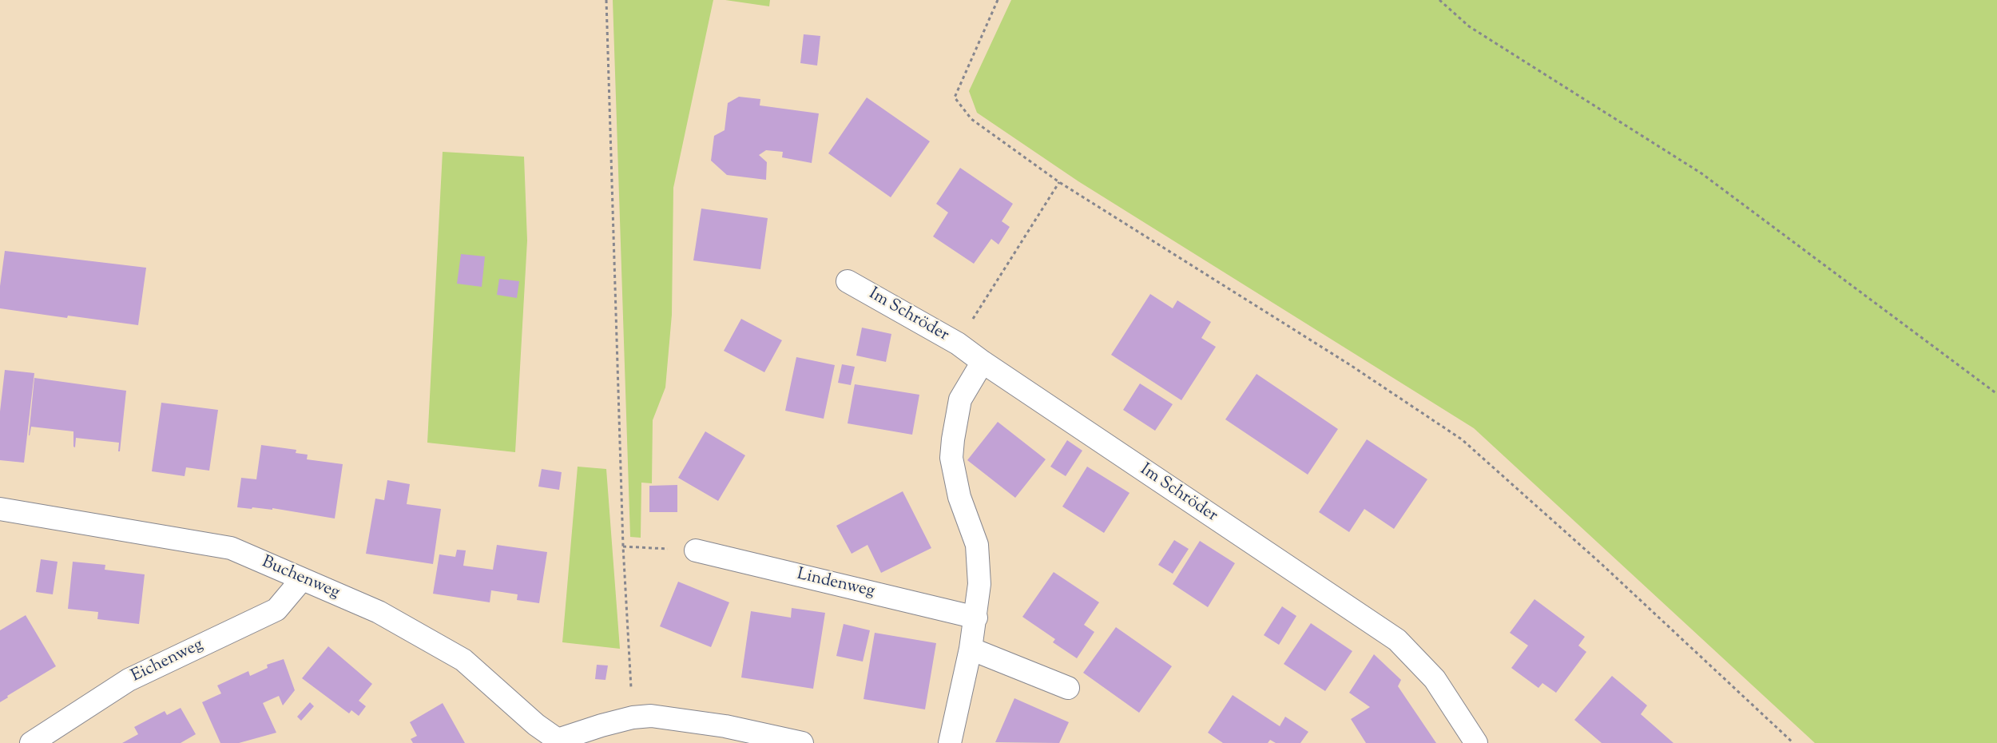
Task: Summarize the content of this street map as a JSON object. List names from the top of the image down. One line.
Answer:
{"streets":{"street":["Im Schröder","Buchenweg","Lindenweg","Eichenweg"]},"crossings":[["Buchenweg","Eichenweg"]]}
